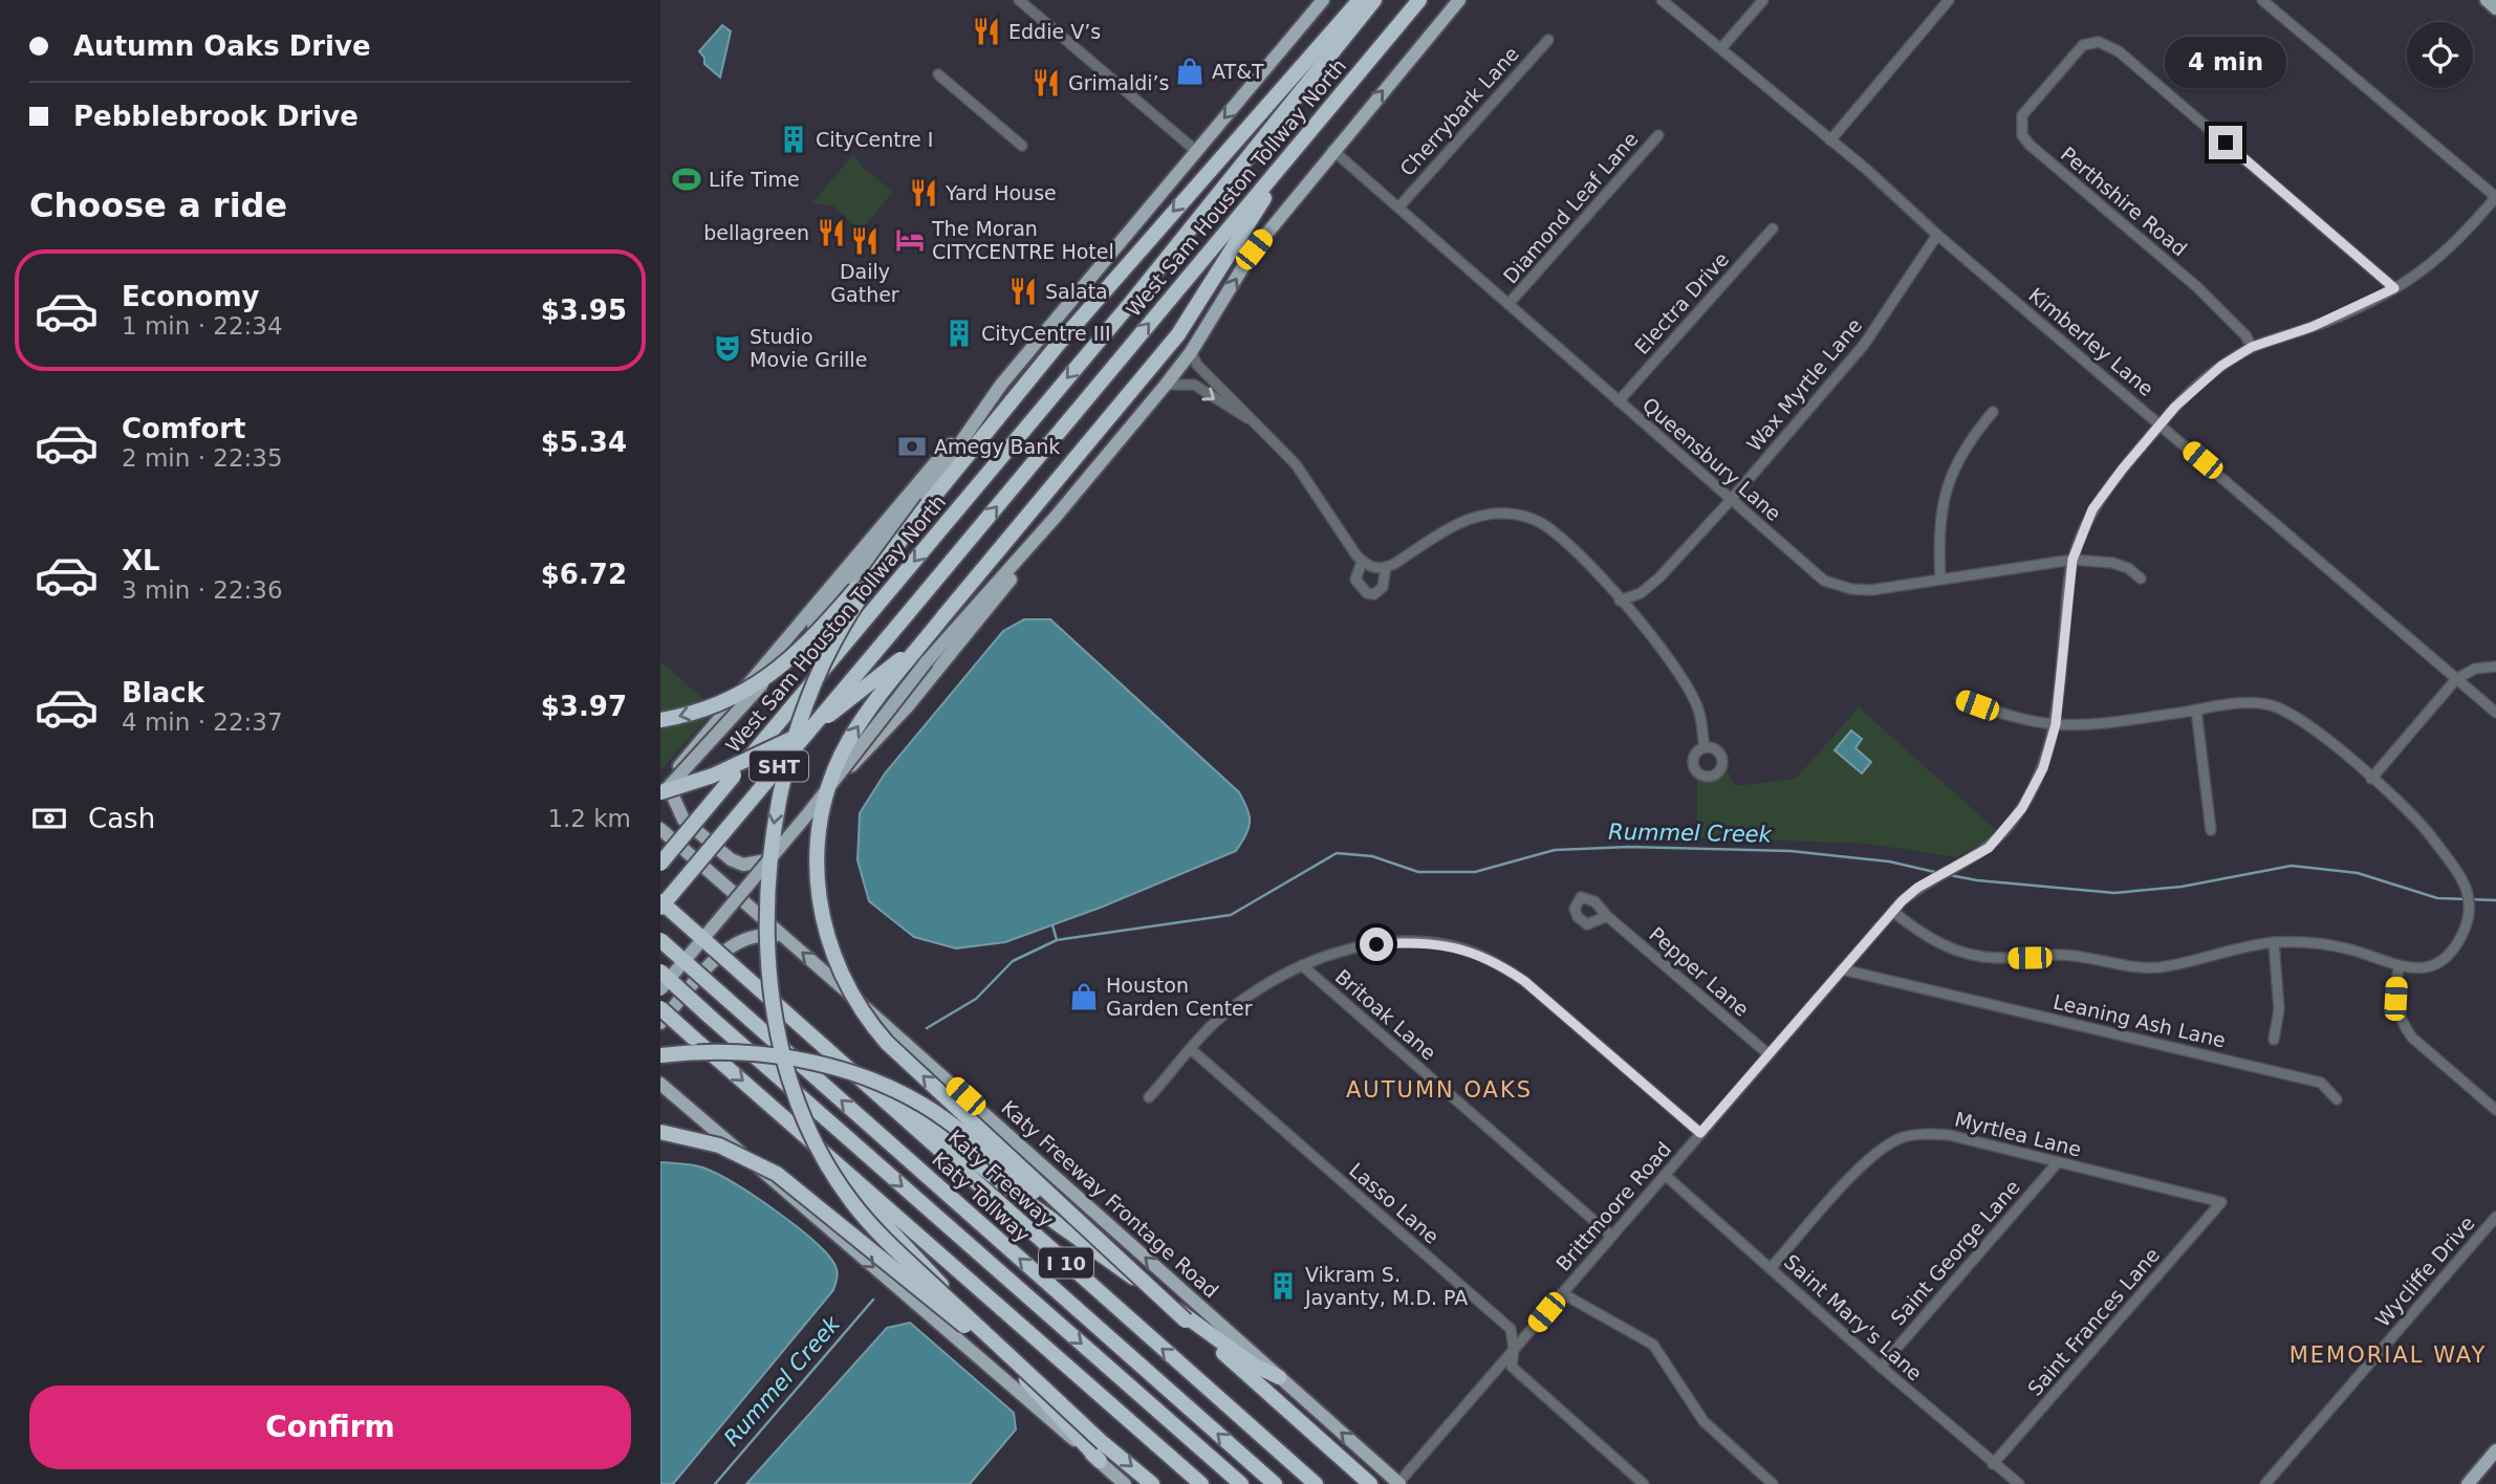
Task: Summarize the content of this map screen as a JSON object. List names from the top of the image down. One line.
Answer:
{"streets":{"highway":["West Sam Houston Tollway North","SHT","Katy Freeway","Katy Tollway","I 10"],"main road":["Katy Freeway Frontage Road"],"street":["Cherrybark Lane","Perthshire Road","Diamond Leaf Lane","Electra Drive","Kimberley Lane","Wax Myrtle Lane","Queensbury Lane","Pepper Lane","Britoak Lane","Leaning Ash Lane","Myrtlea Lane","Lasso Lane","Brittmoore Road","Saint George Lane","Wycliffe Drive","Saint Mary's Lane","Saint Frances Lane"]},"crossings":[["Cherrybark Lane","Queensbury Lane"],["Perthshire Road","Brittmoore Road"],["Diamond Leaf Lane","Queensbury Lane"],["Electra Drive","Queensbury Lane"],["Kimberley Lane","Wax Myrtle Lane"],["Kimberley Lane","Brittmoore Road"],["Wax Myrtle Lane","Queensbury Lane"],["Queensbury Lane","Brittmoore Road"],["Pepper Lane","Brittmoore Road"],["Britoak Lane","Brittmoore Road"],["Leaning Ash Lane","Brittmoore Road"],["Myrtlea Lane","Saint George Lane"],["Myrtlea Lane","Saint Mary's Lane"],["Myrtlea Lane","Saint Frances Lane"],["Katy Freeway Frontage Road","Brittmoore Road"],["Lasso Lane","Brittmoore Road"],["Brittmoore Road","Saint Mary's Lane"],["Saint George Lane","Saint Mary's Lane"],["Saint Mary's Lane","Saint Frances Lane"]],"one_way":["Katy Freeway Frontage Road"],"districts":["AUTUMN OAKS","MEMORIAL WAY"],"water":["Rummel Creek"],"places":{"restaurant":["Eddie V’s","Grimaldi’s","Yard House","bellagreen","Daily Gather","Salata"],"shop":["AT&T","Houston Garden Center"],"building":["CityCentre I","CityCentre III","Vikram S. Jayanty, M.D. PA"],"sports":["Life Time"],"hotel":["The Moran CITYCENTRE Hotel"],"theatre":["Studio Movie Grille"],"bank":["Amegy Bank"]},"page":{"banner":["Autumn Oaks Drive","Pebblebrook Drive"],"bubble":"4 min","heading":"Choose a ride","list":[{"name":"Economy","note":"1 min · 22:34","value":"$3.95"},{"name":"Comfort","note":"2 min · 22:35","value":"$5.34"},{"name":"XL","note":"3 min · 22:36","value":"$6.72"},{"name":"Black","note":"4 min · 22:37","value":"$3.97"}],"pay":["Cash","1.2 km"],"buttons":"Confirm"}}
